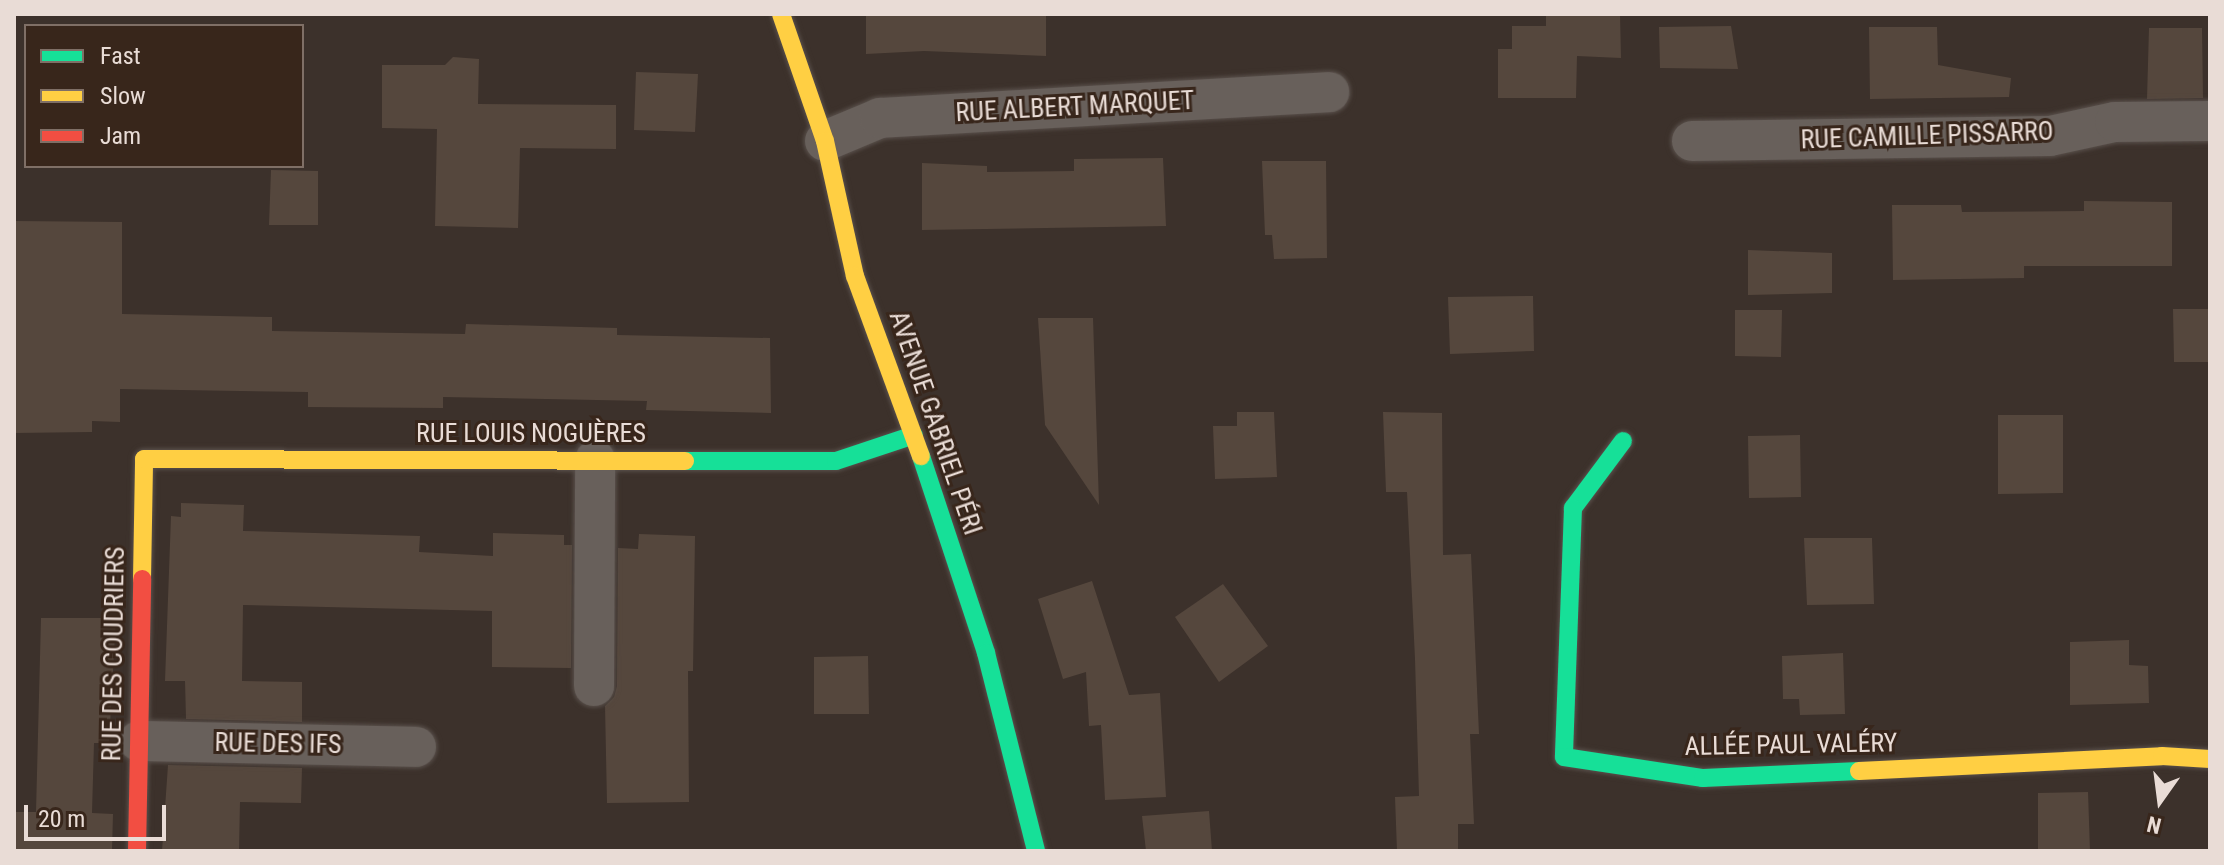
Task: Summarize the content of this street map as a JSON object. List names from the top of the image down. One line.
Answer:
{"streets":{"street":["RUE ALBERT MARQUET","RUE CAMILLE PISSARRO","AVENUE GABRIEL PÉRI","RUE LOUIS NOGUÈRES","RUE DES COUDRIERS","RUE DES IFS","ALLÉE PAUL VALÉRY"]},"crossings":[["RUE ALBERT MARQUET","AVENUE GABRIEL PÉRI"],["AVENUE GABRIEL PÉRI","RUE LOUIS NOGUÈRES"],["RUE LOUIS NOGUÈRES","RUE DES COUDRIERS"],["RUE DES COUDRIERS","RUE DES IFS"]],"legend":["Fast","Slow","Jam"],"scale_bar":"20 m","north":"bottom"}
